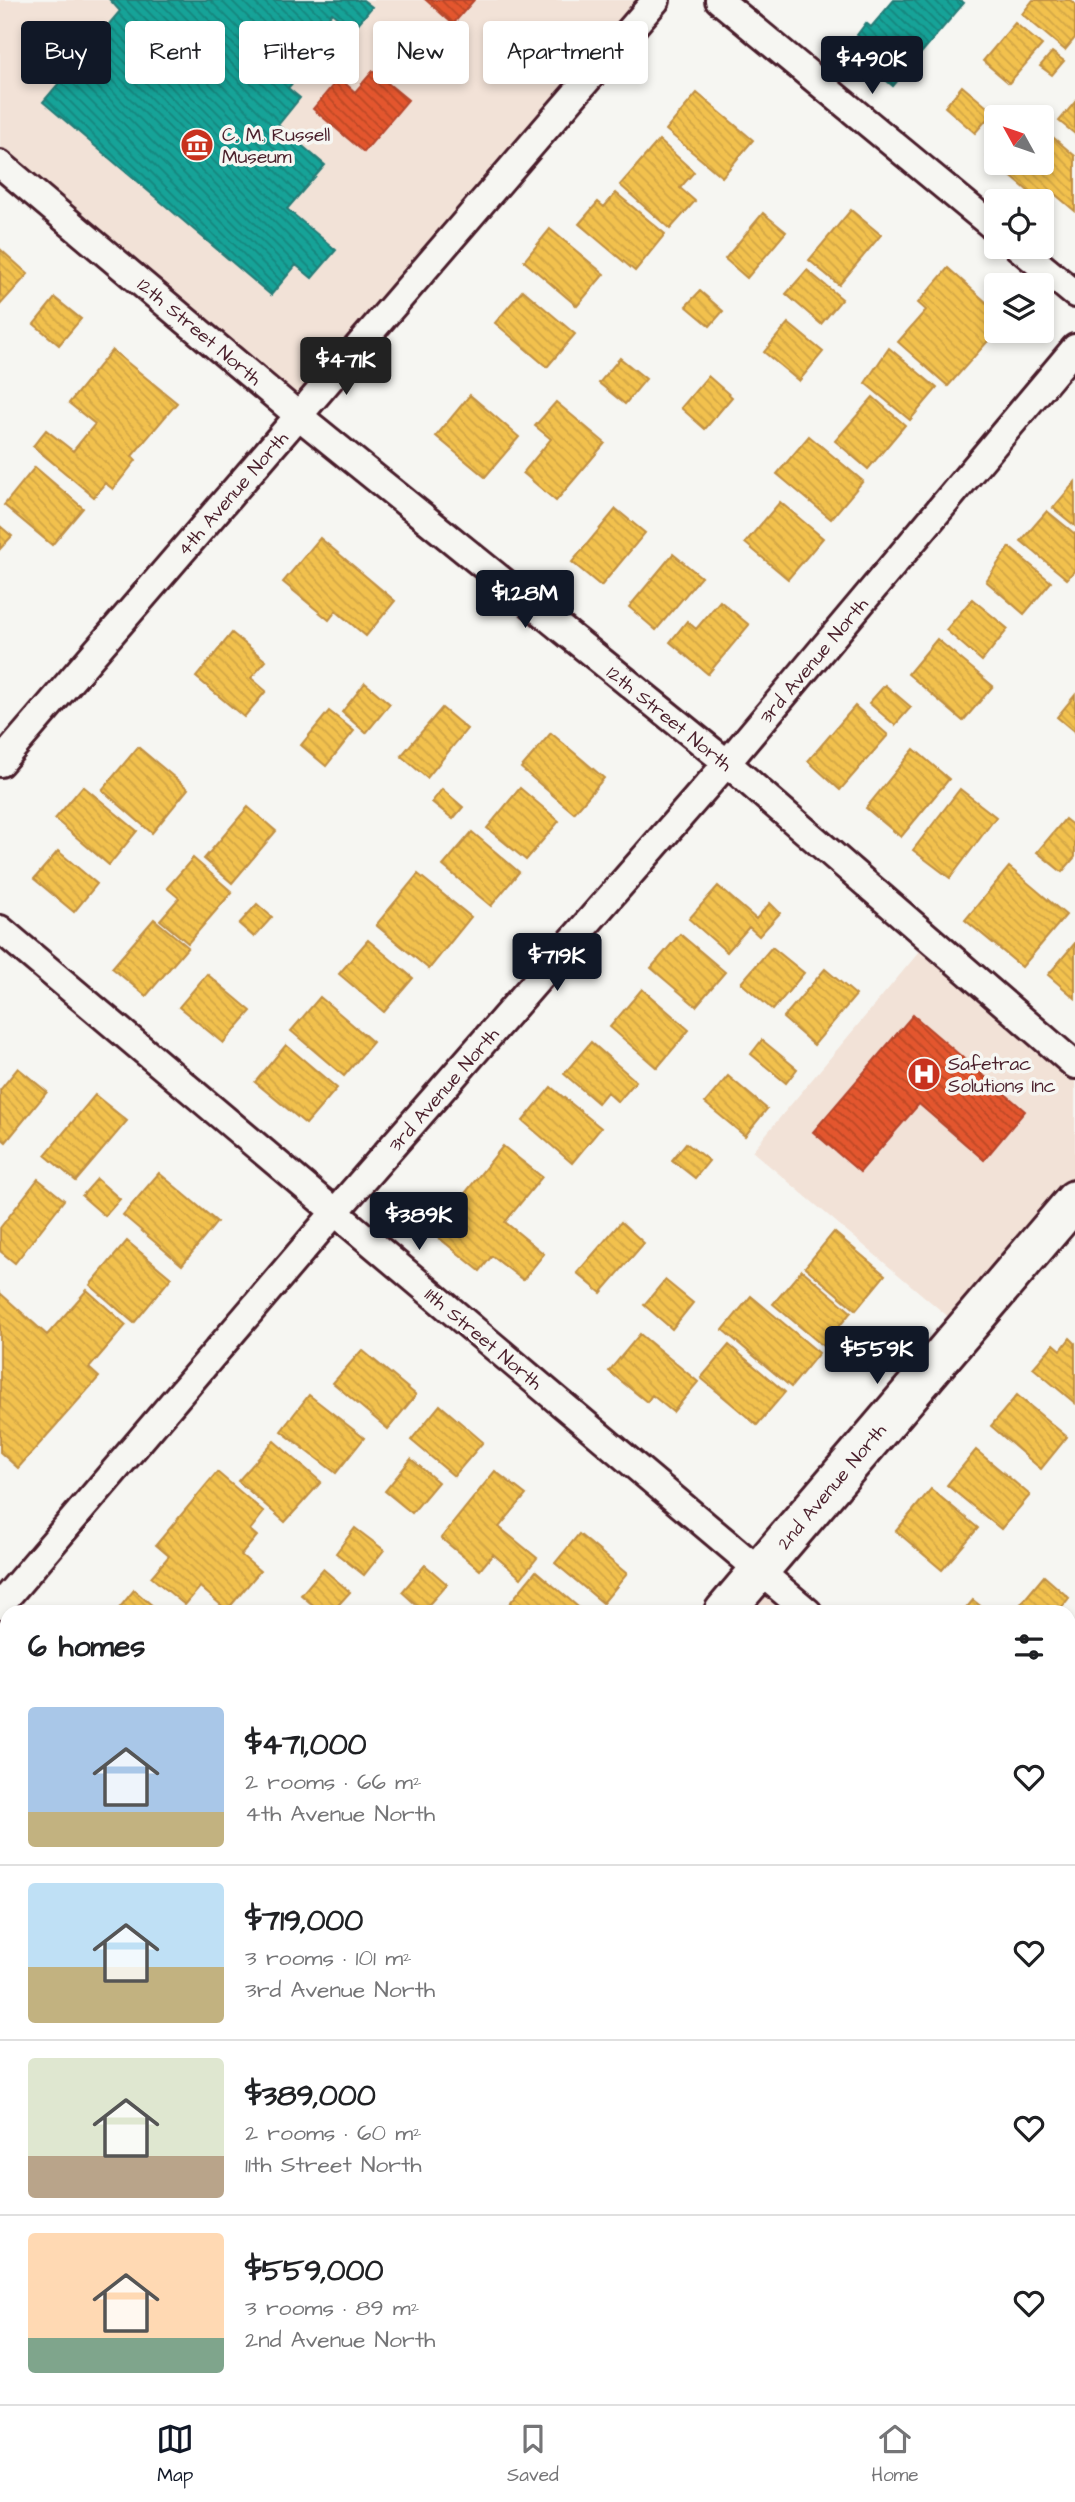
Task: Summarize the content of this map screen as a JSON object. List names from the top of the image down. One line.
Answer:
{"streets":{"main road":["2nd Avenue North"],"street":["12th Street North","4th Avenue North","3rd Avenue North","11th Street North"]},"crossings":[["12th Street North","4th Avenue North"],["12th Street North","3rd Avenue North"],["3rd Avenue North","11th Street North"],["11th Street North","2nd Avenue North"]],"places":{"museum":["C. M. Russell Museum"],"hospital":["Safetrac Solutions Inc"]},"north":"top left","page":{"chip":["Buy","Rent","Filters","New","Apartment"],"price":["$490K","$471K","$1.28M","$719K","$389K","$559K"],"heading":"6 homes","list":[{"name":"$471,000","note":"2 rooms · 66 m² · 4th Avenue North"},{"name":"$719,000","note":"3 rooms · 101 m² · 3rd Avenue North"},{"name":"$389,000","note":"2 rooms · 60 m² · 11th Street North"},{"name":"$559,000","note":"3 rooms · 89 m² · 2nd Avenue North"}],"tabs":["Map","Saved","Home"]}}
